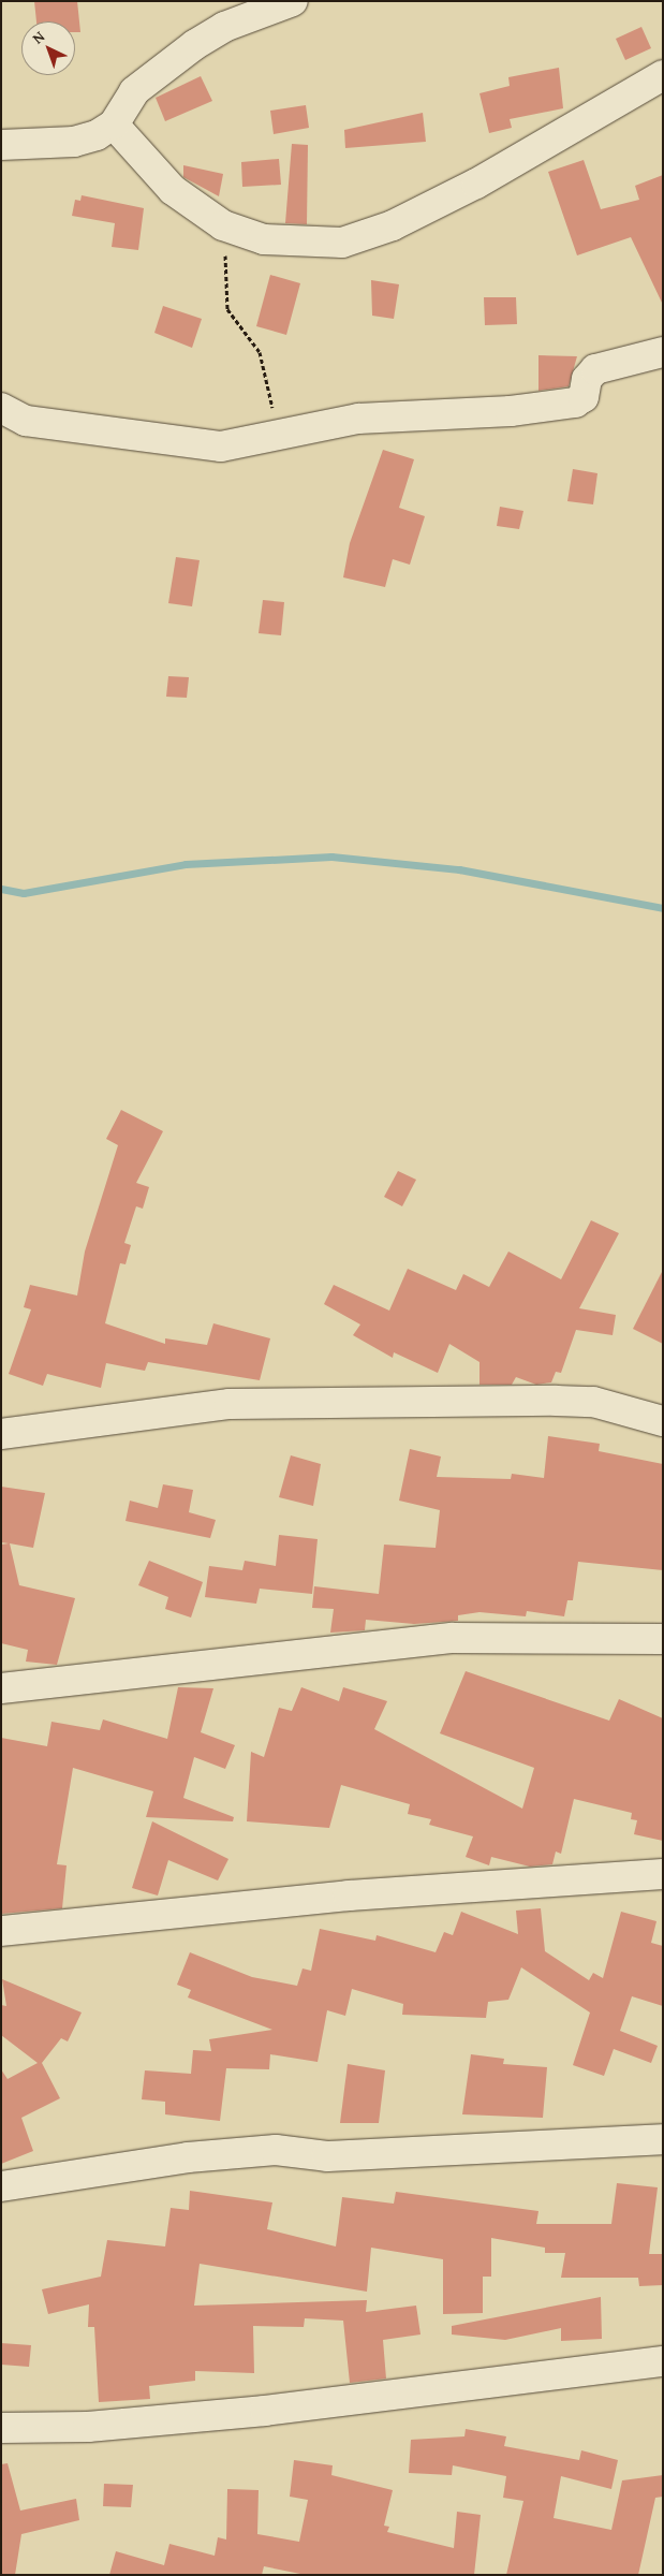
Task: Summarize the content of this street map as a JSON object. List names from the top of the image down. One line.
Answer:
{"north":"top left"}
